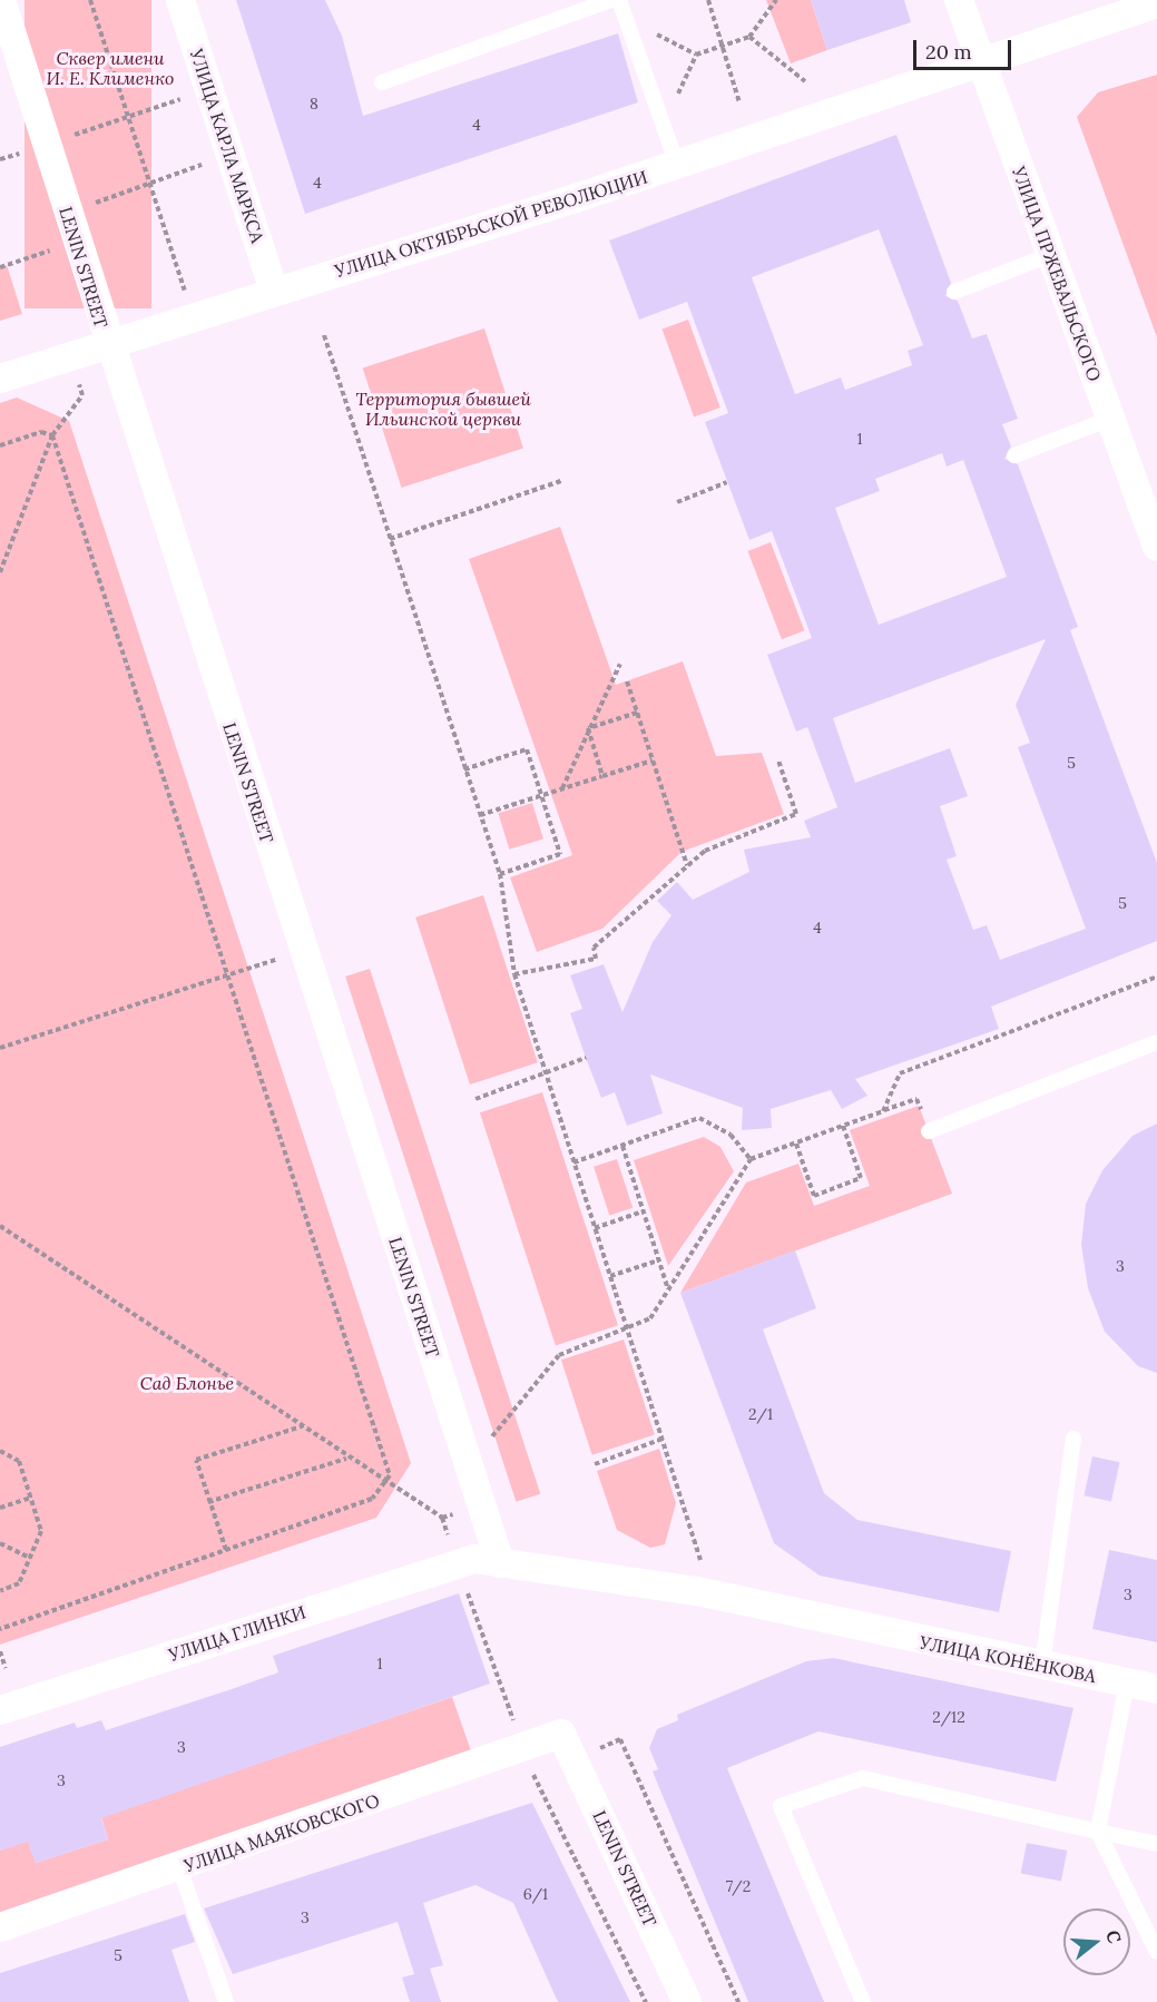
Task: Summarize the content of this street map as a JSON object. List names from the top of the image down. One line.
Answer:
{"streets":{"street":["УЛИЦА КАРЛА МАРКСА","УЛИЦА ОКТЯБРЬСКОЙ РЕВОЛЮЦИИ","LENIN STREET","УЛИЦА ПРЖЕВАЛЬСКОГО","УЛИЦА ГЛИНКИ","УЛИЦА КОНЁНКОВА","УЛИЦА МАЯКОВСКОГО"]},"crossings":[["УЛИЦА КАРЛА МАРКСА","УЛИЦА ОКТЯБРЬСКОЙ РЕВОЛЮЦИИ"],["УЛИЦА ОКТЯБРЬСКОЙ РЕВОЛЮЦИИ","LENIN STREET"],["УЛИЦА ОКТЯБРЬСКОЙ РЕВОЛЮЦИИ","УЛИЦА ПРЖЕВАЛЬСКОГО"],["LENIN STREET","УЛИЦА ГЛИНКИ"],["LENIN STREET","УЛИЦА КОНЁНКОВА"],["LENIN STREET","УЛИЦА МАЯКОВСКОГО"],["УЛИЦА ГЛИНКИ","УЛИЦА КОНЁНКОВА"]],"parks":["Сквер имени И. Е. Клименко","Территория бывшей Ильинской церкви","Сад Блонье"],"house_numbers":["8","4","4","1","5","5","4","3","2/1","3","1","2/12","3","3","7/2","6/1","3","5"],"scale_bar":"20 m","north":"right"}
